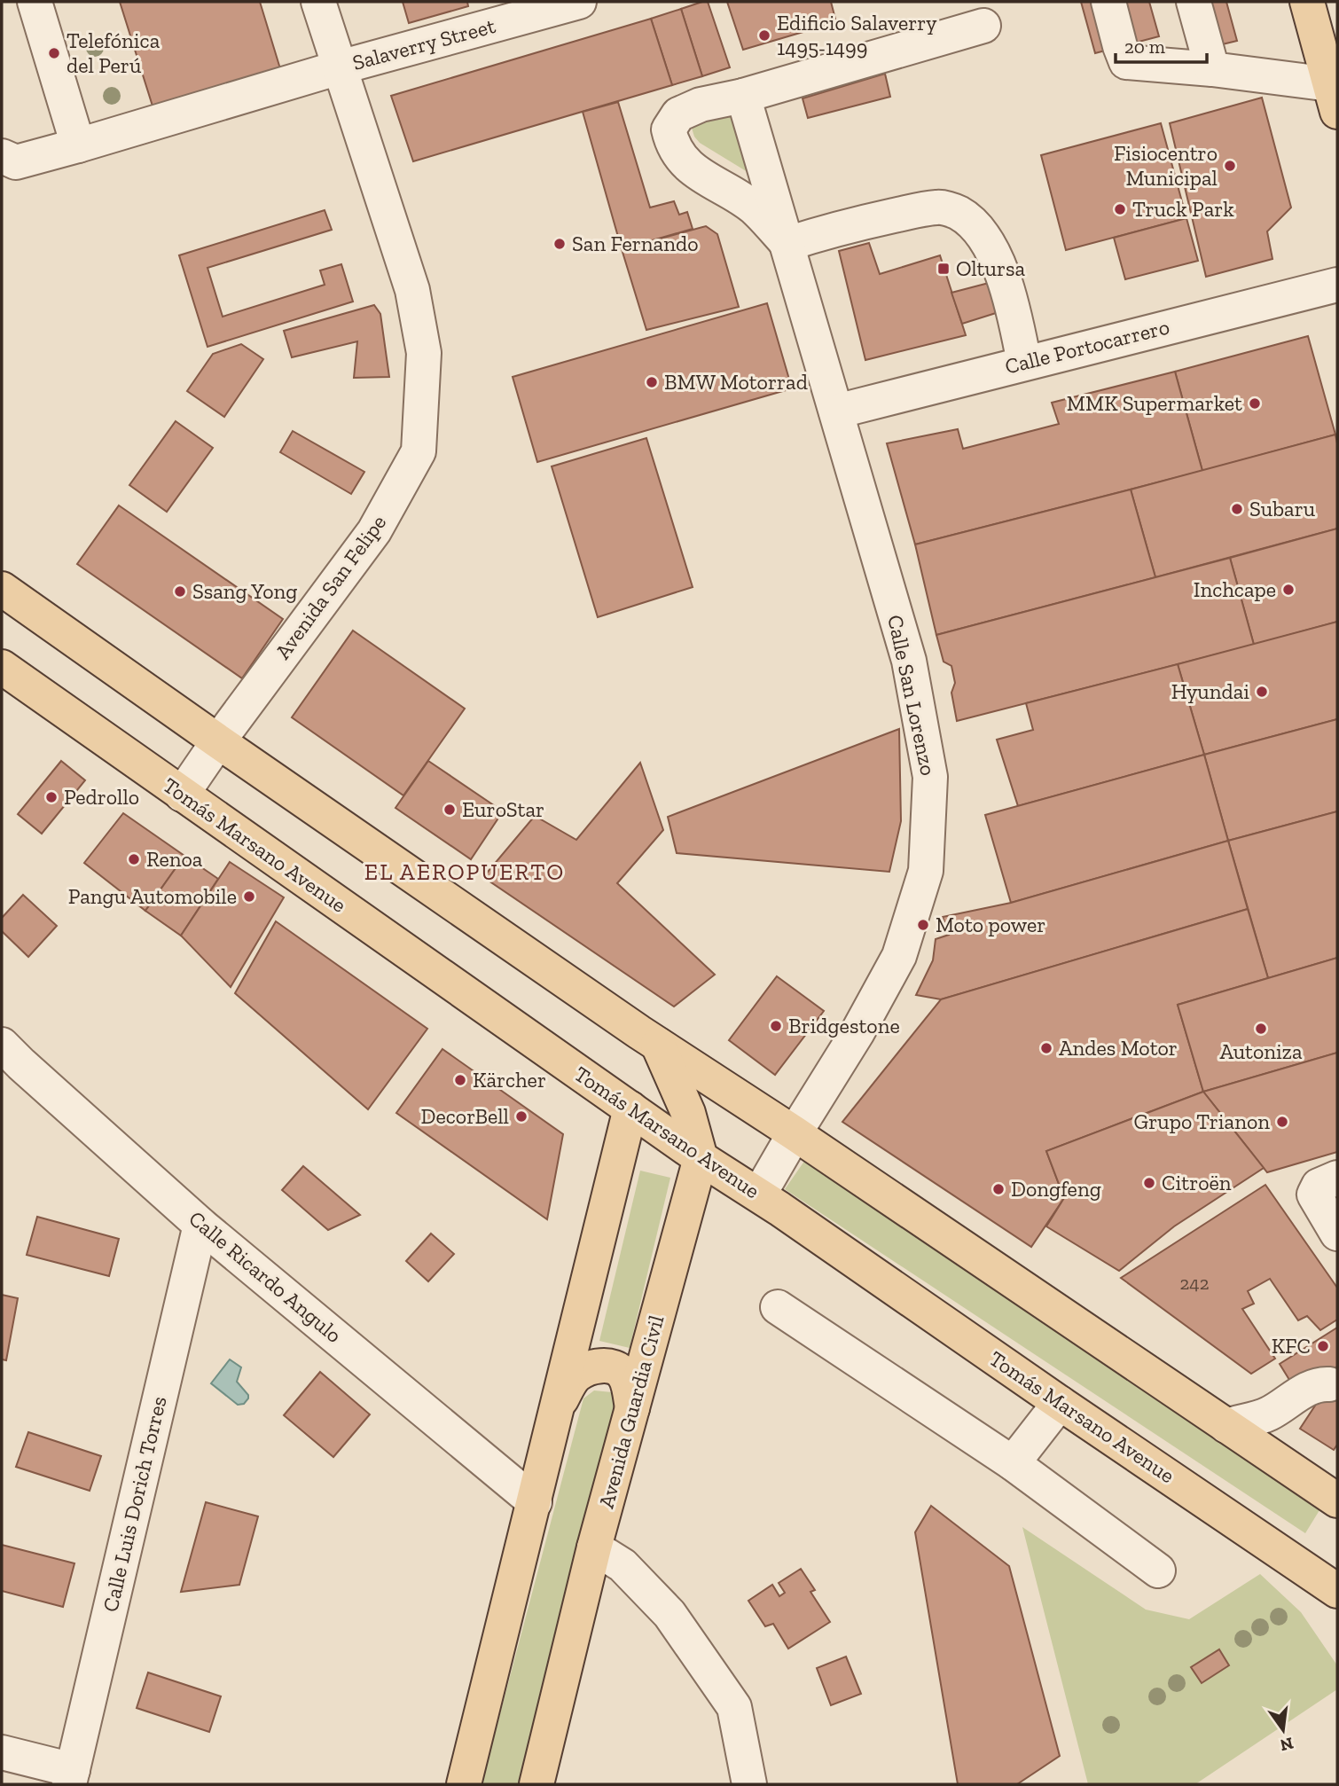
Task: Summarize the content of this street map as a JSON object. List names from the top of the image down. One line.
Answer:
{"streets":{"main road":["Tomás Marsano Avenue","Avenida Guardia Civil"],"street":["Salaverry Street","Calle Portocarrero","Avenida San Felipe","Calle San Lorenzo","Calle Ricardo Angulo","Calle Luis Dorich Torres"]},"crossings":[["Salaverry Street","Avenida San Felipe"],["Calle Portocarrero","Calle San Lorenzo"],["Avenida San Felipe","Tomás Marsano Avenue"],["Calle San Lorenzo","Tomás Marsano Avenue"],["Tomás Marsano Avenue","Avenida Guardia Civil"],["Calle Ricardo Angulo","Calle Luis Dorich Torres"]],"districts":["EL AEROPUERTO"],"places":{"other":["Edificio Salaverry 1495-1499","Telefónica del Perú","Fisiocentro Municipal","Truck Park","San Fernando","BMW Motorrad","MMK Supermarket","Subaru","Inchcape","Ssang Yong","Hyundai","Pedrollo","EuroStar","Renoa","Pangu Automobile","Moto power","Bridgestone","Autoniza","Andes Motor","Kärcher","DecorBell","Grupo Trianon","Citroën","Dongfeng","KFC"],"transit":["Oltursa"]},"house_numbers":["242"],"scale_bar":"20 m","north":"bottom"}
